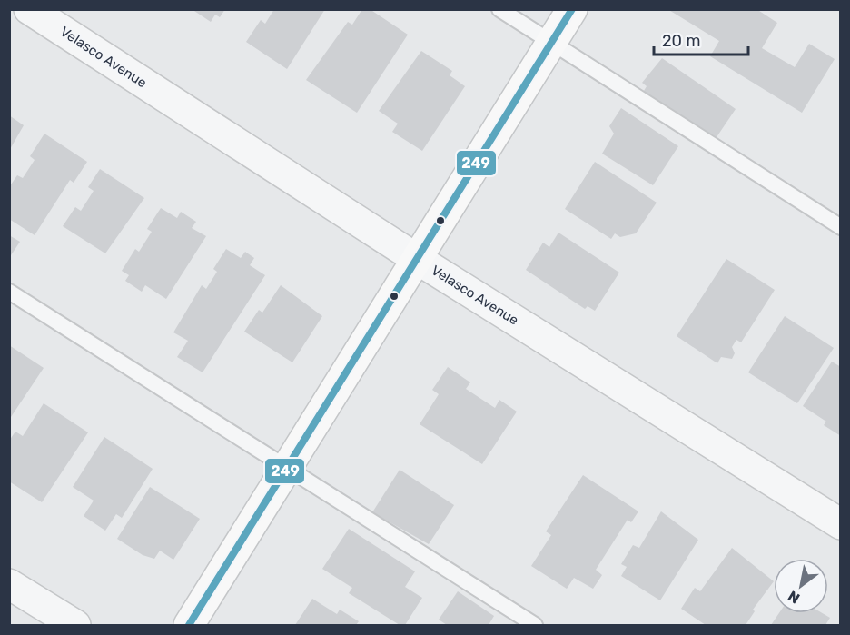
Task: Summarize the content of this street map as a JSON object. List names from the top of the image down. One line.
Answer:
{"streets":{"street":["Velasco Avenue"]},"lines":["transit line 249"],"scale_bar":"20 m","north":"bottom left"}
